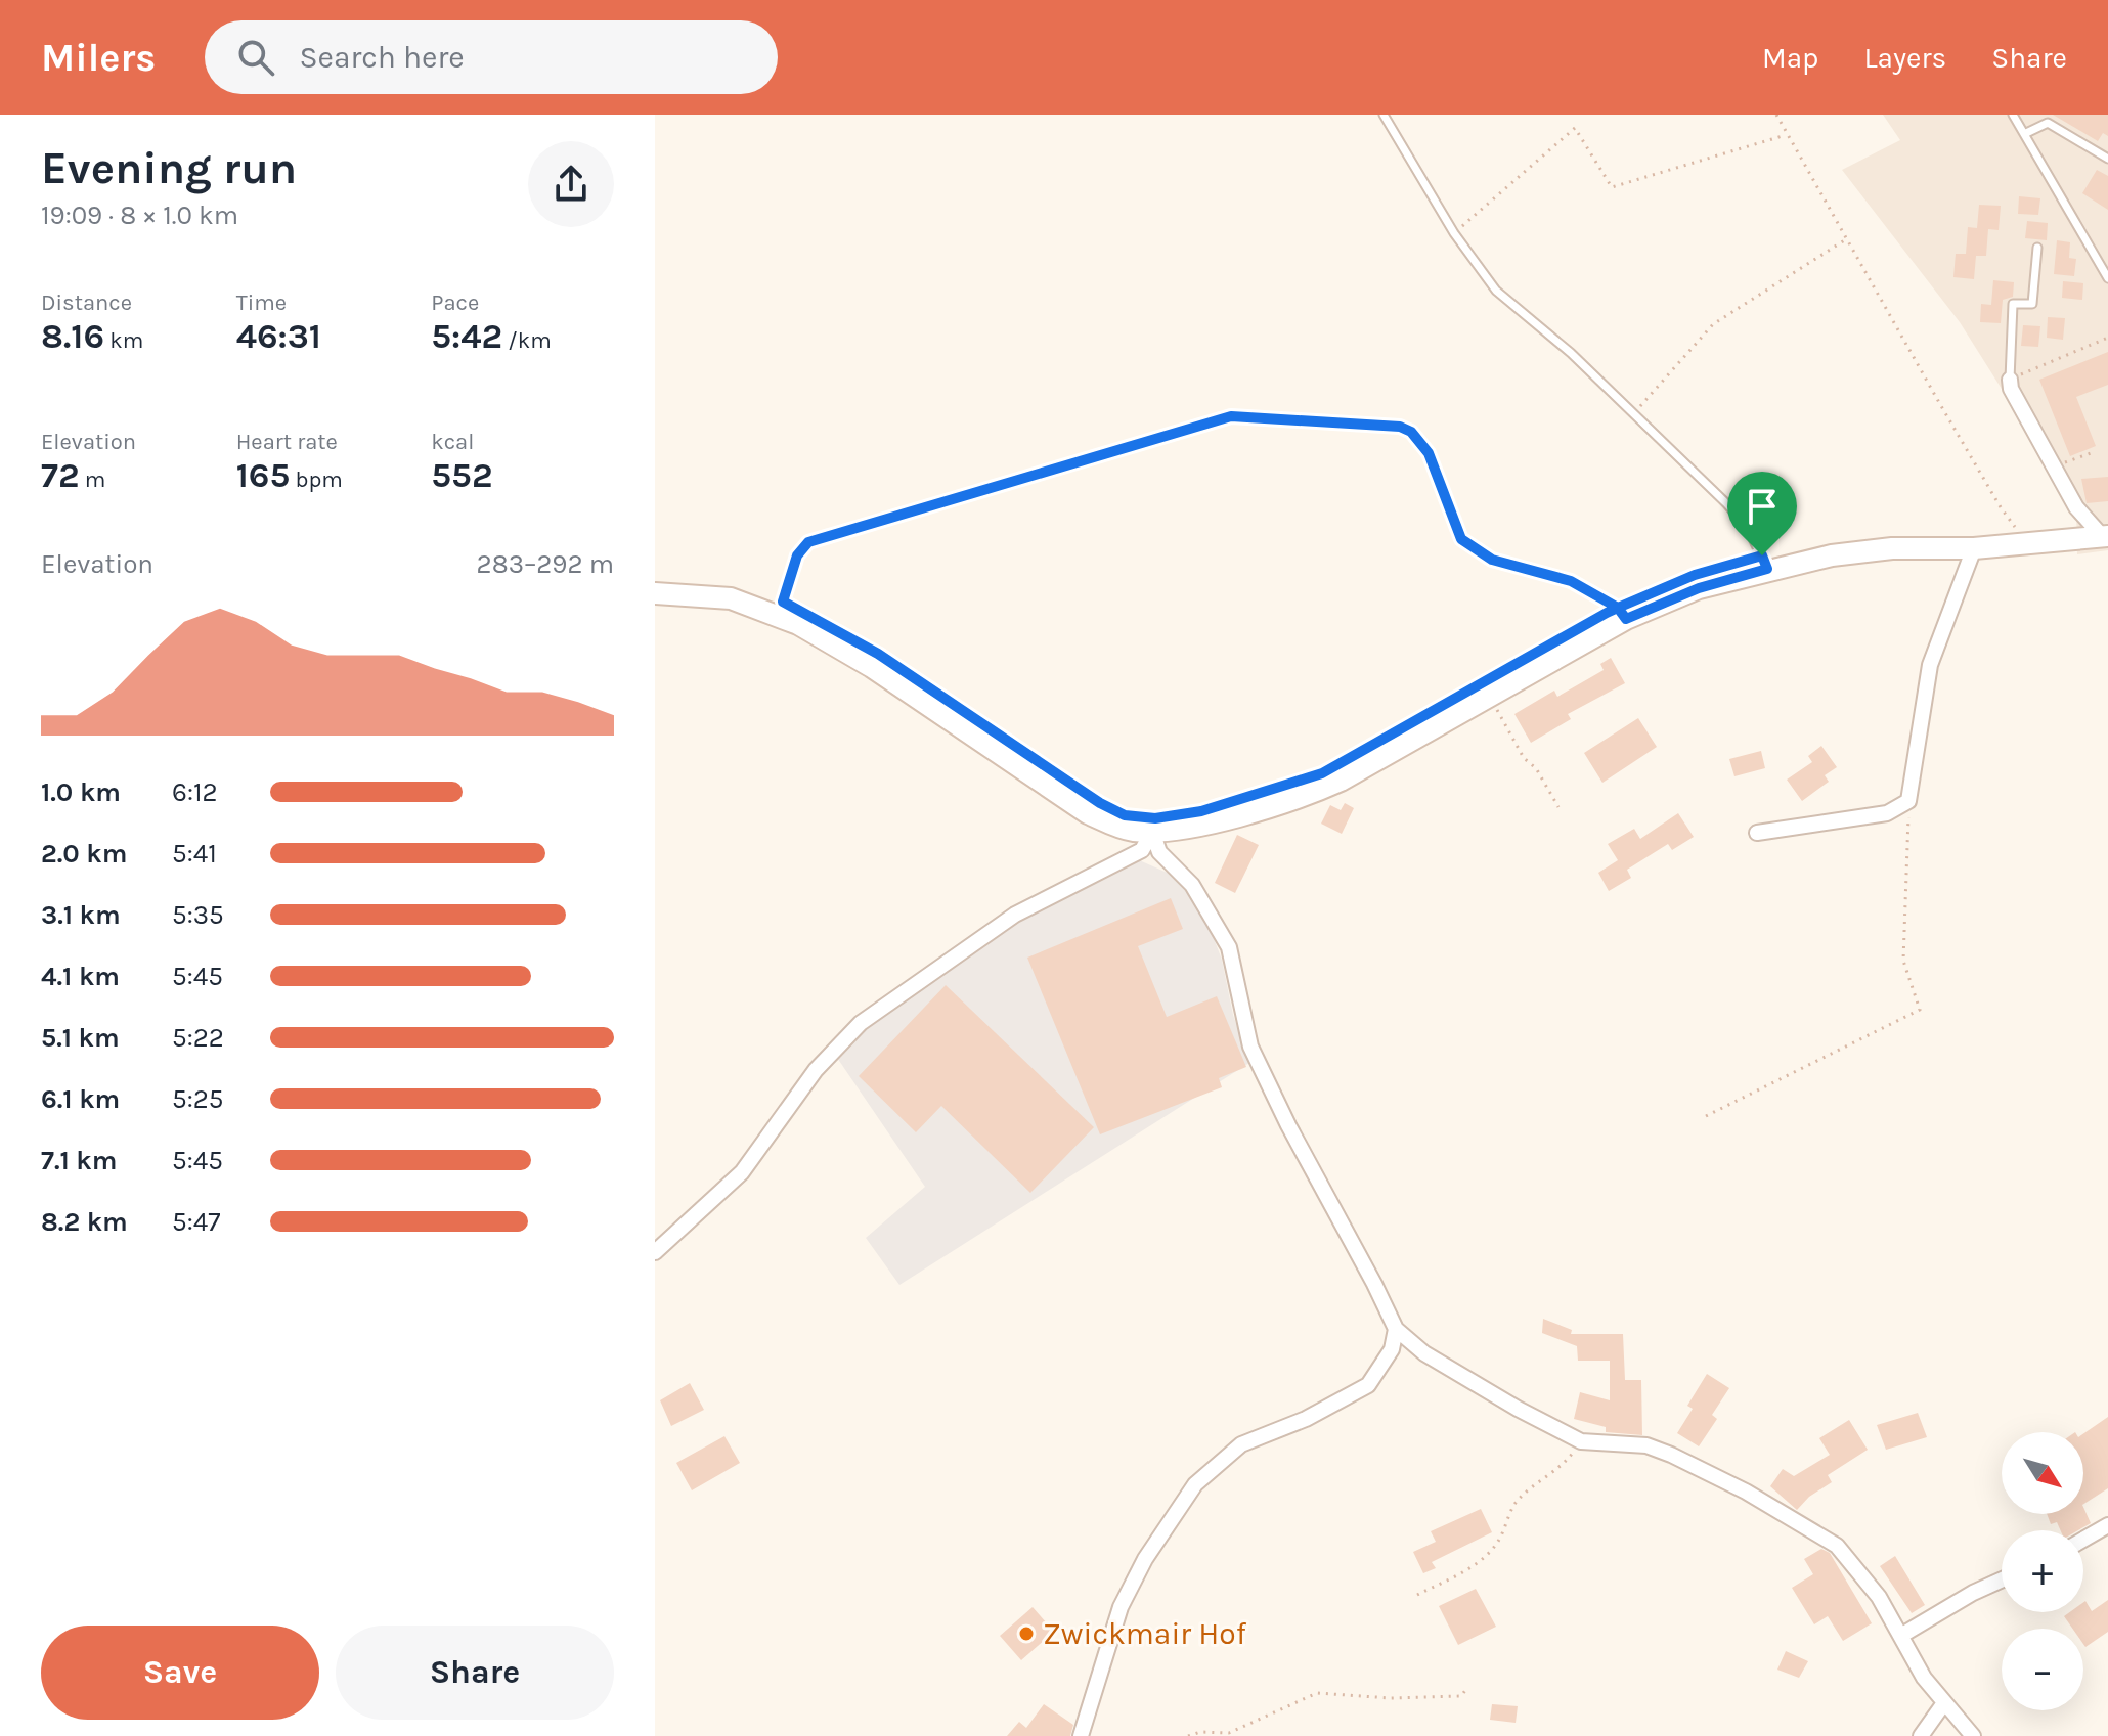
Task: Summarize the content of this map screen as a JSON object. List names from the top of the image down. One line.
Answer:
{"places":["Zwickmair Hof"],"north":"bottom right","page":{"header":"Milers","search":"Search here","nav":["Map","Layers","Share"],"heading":["Evening run","19:09 · 8 × 1.0 km"],"stats":[["Distance","8.16 km"],["Time","46:31"],["Pace","5:42 /km"],["Elevation","72 m"],["Heart rate","165 bpm"],["kcal","552"]],"chart":["Elevation","283–292 m"],"list":[{"name":"1.0 km","note":"6:12"},{"name":"2.0 km","note":"5:41"},{"name":"3.1 km","note":"5:35"},{"name":"4.1 km","note":"5:45"},{"name":"5.1 km","note":"5:22"},{"name":"6.1 km","note":"5:25"},{"name":"7.1 km","note":"5:45"},{"name":"8.2 km","note":"5:47"}],"map_buttons":["+","−"],"buttons":["Save","Share"]}}
